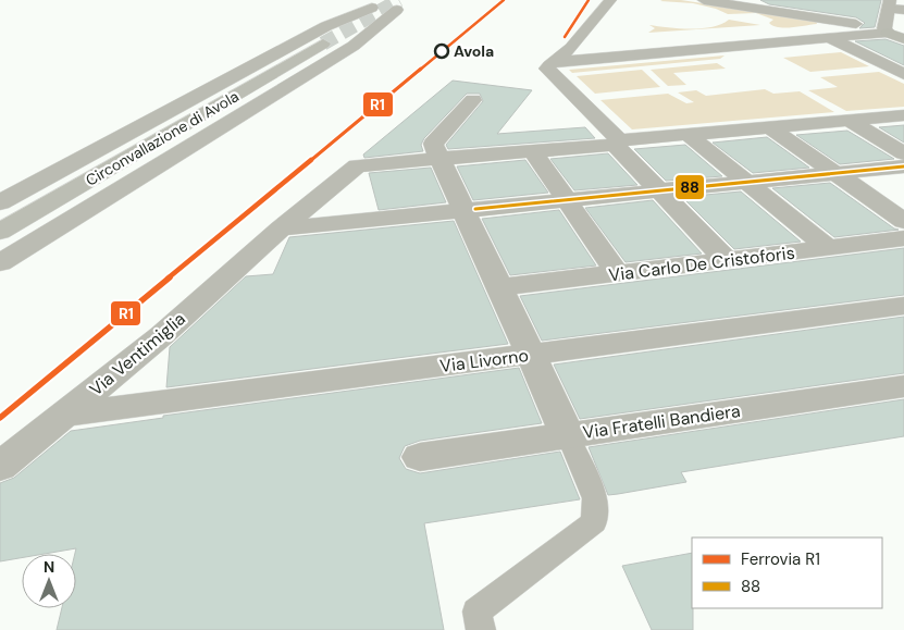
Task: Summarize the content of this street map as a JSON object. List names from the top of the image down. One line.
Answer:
{"streets":{"main road":["Circonvallazione di Avola"],"street":["Via Carlo De Cristoforis","Via Ventimiglia","Via Livorno","Via Fratelli Bandiera"]},"crossings":[["Via Ventimiglia","Via Livorno"]],"places":["Avola"],"lines":["rail line R1","transit line 88"],"legend":["Ferrovia R1","88"],"north":"top"}
